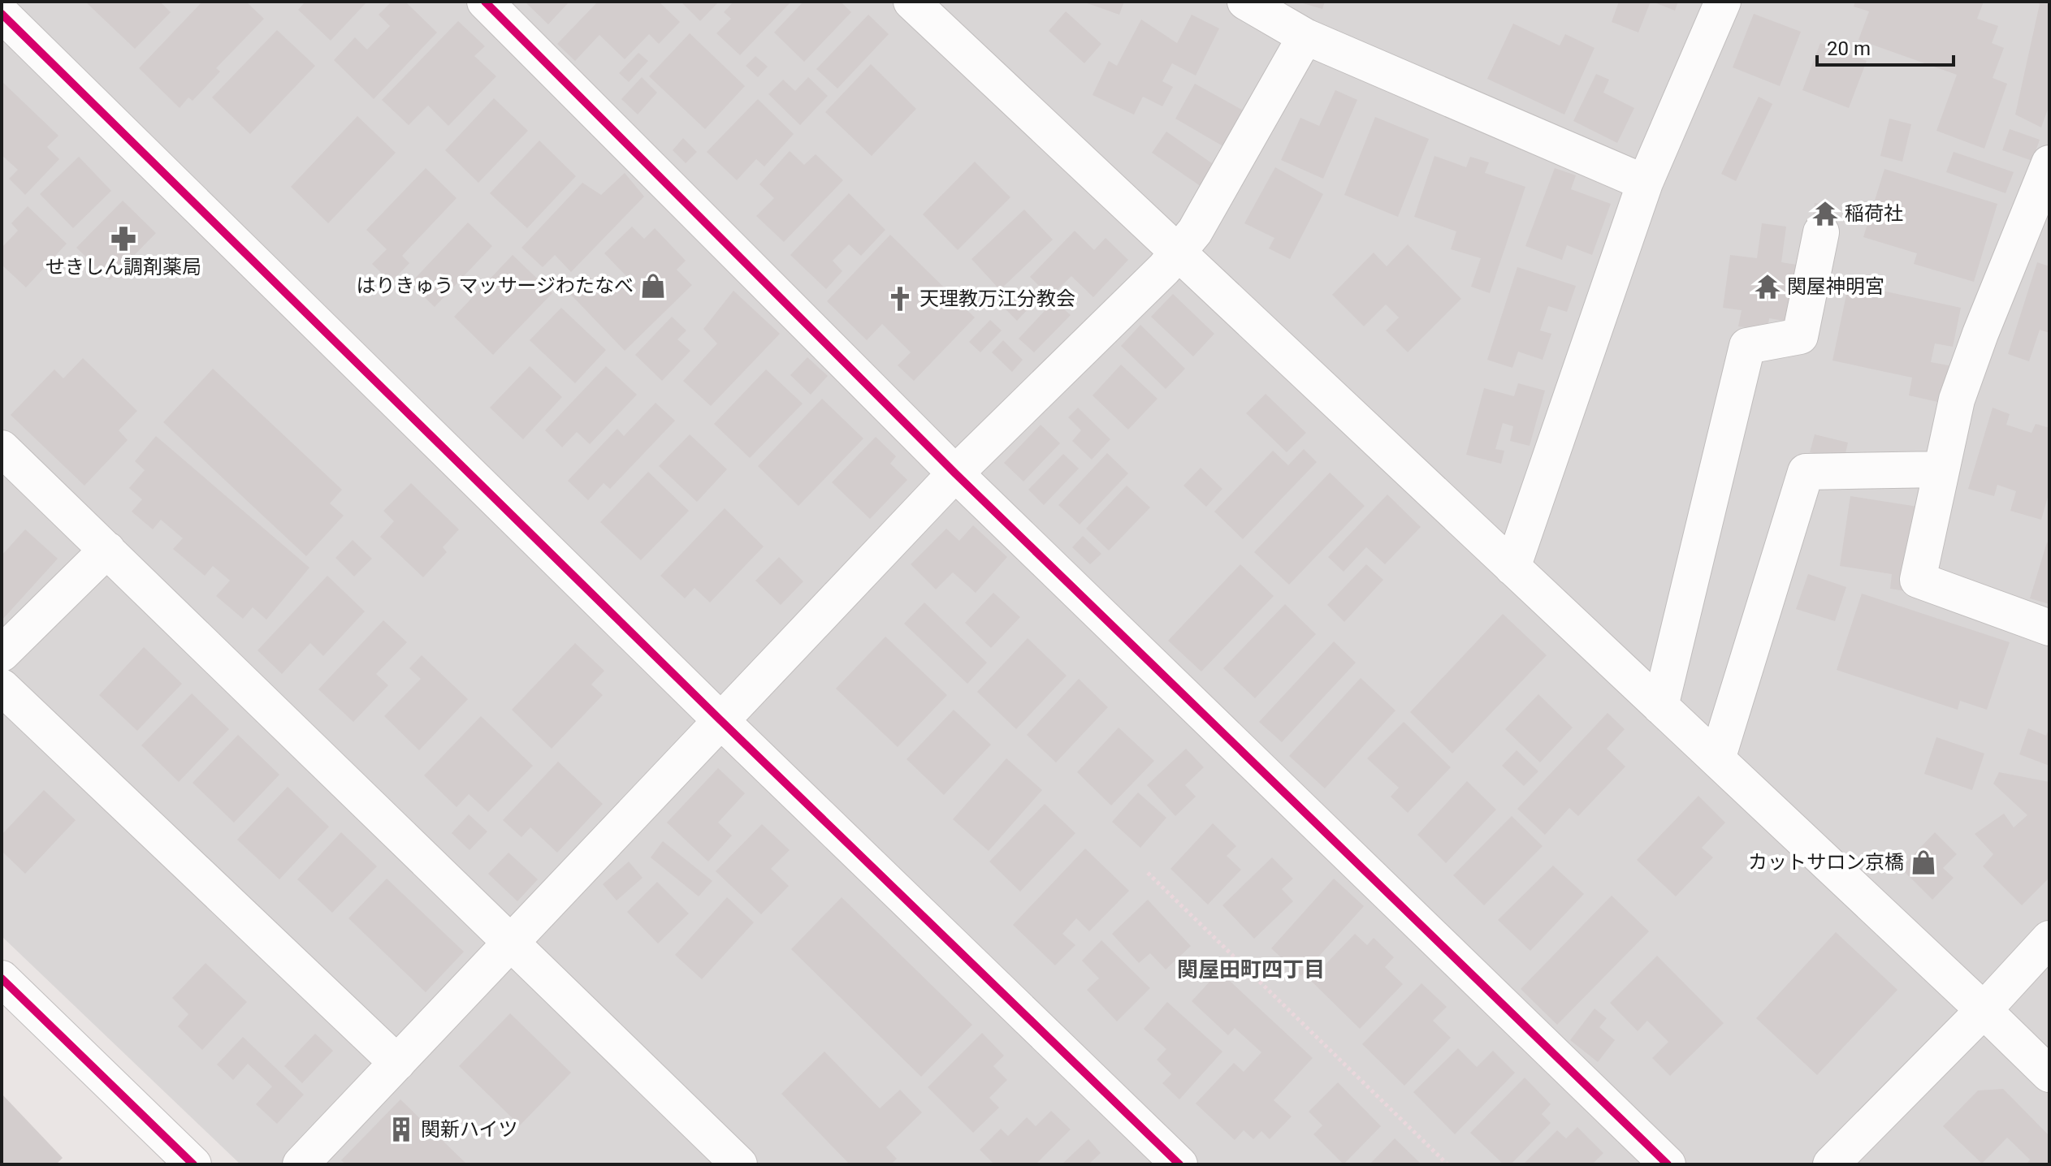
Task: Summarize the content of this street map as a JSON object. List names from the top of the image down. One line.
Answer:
{"districts":["関屋田町四丁目"],"places":{"temple":["稲荷社","関屋神明宮"],"pharmacy":["せきしん調剤薬局"],"shop":["はりきゅう マッサージわたなべ","カットサロン京橋"],"church":["天理教万江分教会"],"building":["関新ハイツ"]},"scale_bar":"20 m"}
